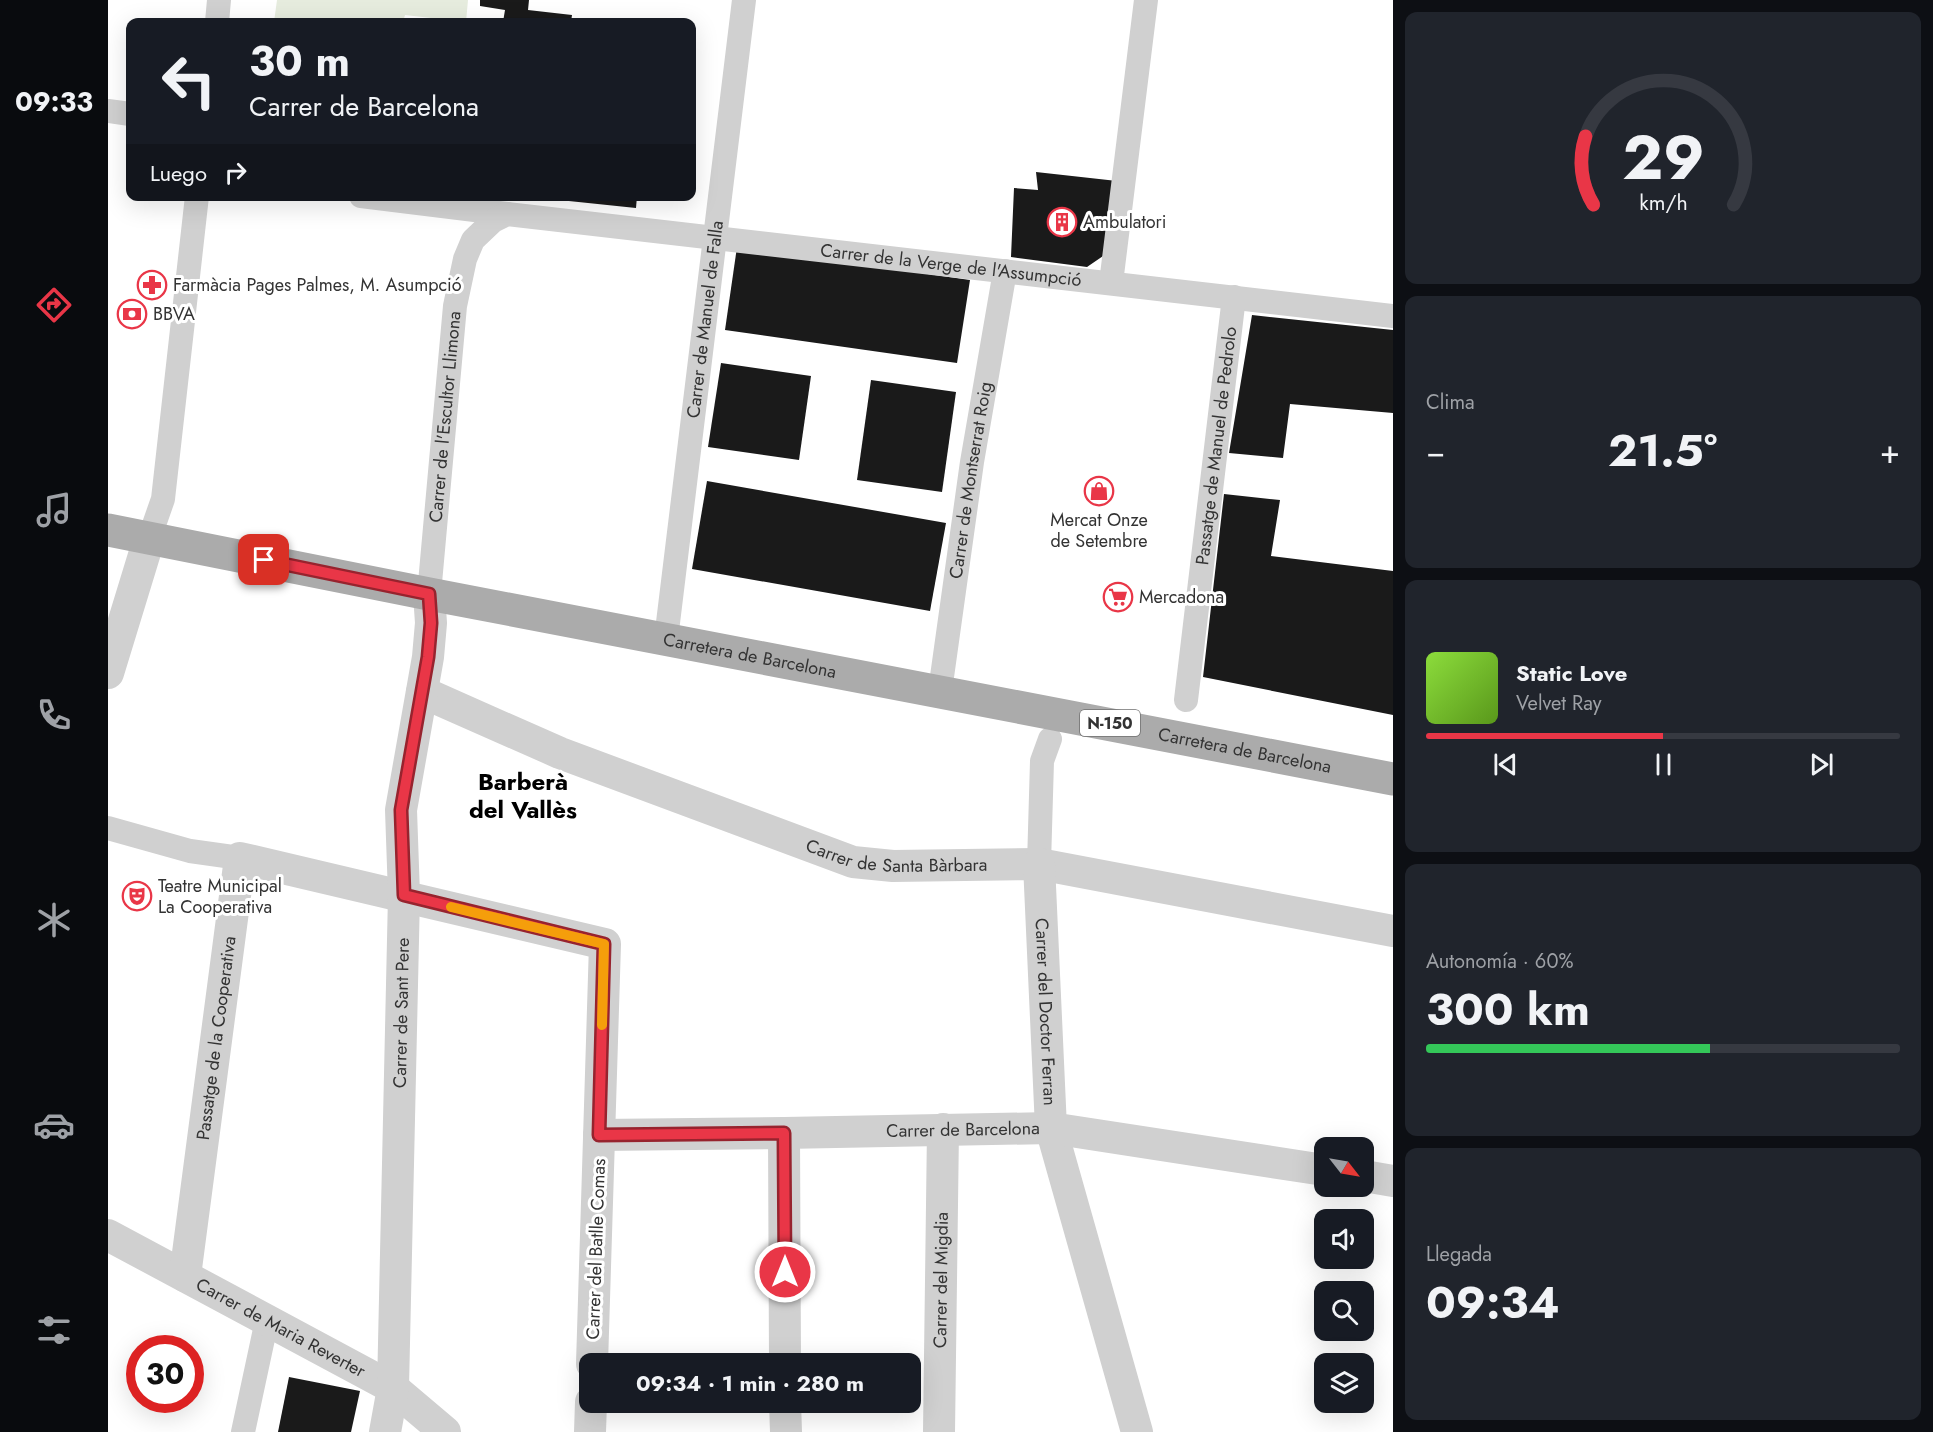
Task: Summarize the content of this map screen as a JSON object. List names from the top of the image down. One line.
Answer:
{"streets":{"main road":["Carretera de Barcelona","N-150"],"street":["Carrer de la Verge de l'Assumpció","Carrer de Manuel de Falla","Carrer de l'Escultor Llimona","Passatge de Manuel de Pedrolo","Carrer de Montserrat Roig","Carrer de Santa Bàrbara","Carrer de Sant Pere","Carrer del Doctor Ferran","Passatge de la Cooperativa","Carrer de Barcelona","Carrer del Batlle Comas","Carrer del Migdia","Carrer de Maria Reverter"]},"crossings":[["Carrer de la Verge de l'Assumpció","Carrer de Manuel de Falla"],["Carrer de la Verge de l'Assumpció","Carrer de l'Escultor Llimona"],["Carrer de la Verge de l'Assumpció","Passatge de Manuel de Pedrolo"],["Carrer de la Verge de l'Assumpció","Carrer de Montserrat Roig"],["Carrer de Manuel de Falla","Carretera de Barcelona"],["Carrer de l'Escultor Llimona","Carretera de Barcelona"],["Carrer de l'Escultor Llimona","Carrer de Sant Pere"],["Carrer de Montserrat Roig","Carretera de Barcelona"],["Carretera de Barcelona","Carrer de Sant Pere"],["Carrer de Santa Bàrbara","Carrer de Sant Pere"],["Carrer de Santa Bàrbara","Carrer del Doctor Ferran"],["Carrer de Sant Pere","Carrer del Batlle Comas"],["Carrer de Sant Pere","Carrer de Maria Reverter"],["Carrer del Doctor Ferran","Carrer de Barcelona"],["Passatge de la Cooperativa","Carrer de Maria Reverter"],["Carrer de Barcelona","Carrer del Batlle Comas"],["Carrer de Barcelona","Carrer del Migdia"]],"districts":["Barberà del Vallès"],"places":{"building":["Ambulatori"],"pharmacy":["Farmàcia Pages Palmes, M. Asumpció"],"bank":["BBVA"],"shop":["Mercat Onze de Setembre"],"supermarket":["Mercadona"],"theatre":["Teatre Municipal La Cooperativa"]},"north":"bottom right","page":{"tabs":"09:33","turn":["30 m","Carrer de Barcelona"],"then":"Luego","tile":["Clima",["Autonomía · 60%","300 km"],["Llegada","09:34"]],"heat":["−","21.5°","+"],"song":["Static Love","Velvet Ray"],"limit":"30","trip":"09:34 · 1 min · 280 m","gauge":["29","km/h"]}}
